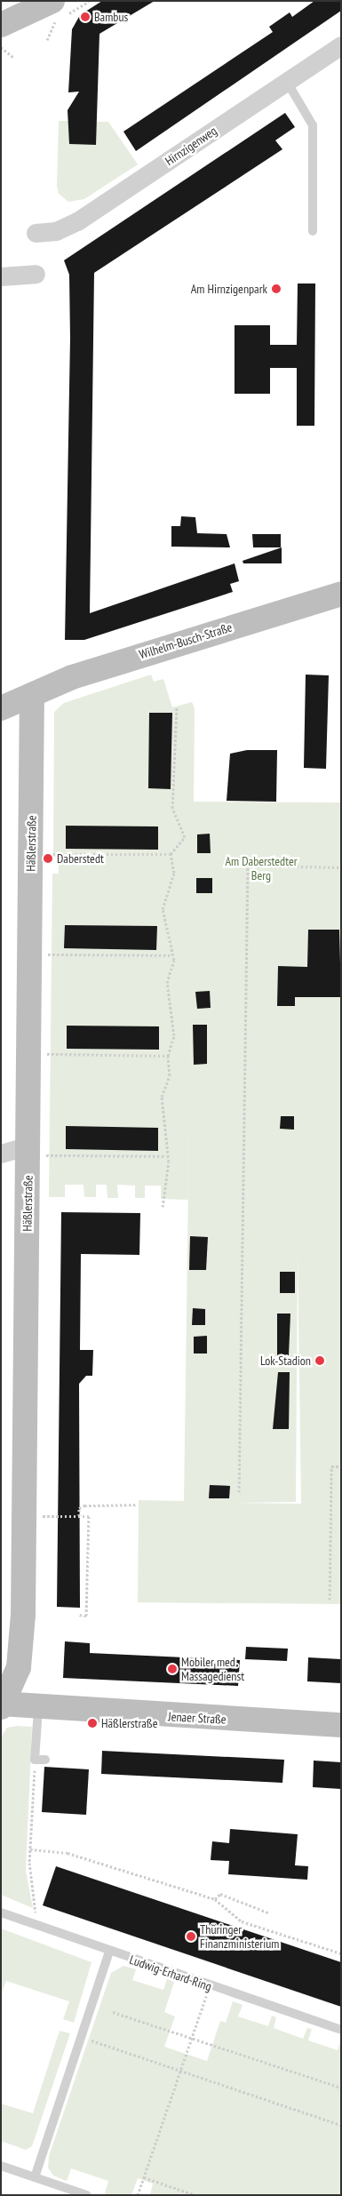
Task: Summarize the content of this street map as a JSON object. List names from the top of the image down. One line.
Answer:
{"streets":{"street":["Hirnzigenweg","Wilhelm-Busch-Straße","Häßlerstraße","Jenaer Straße"],"lane":["Ludwig-Erhard-Ring"]},"crossings":[["Wilhelm-Busch-Straße","Häßlerstraße"],["Häßlerstraße","Jenaer Straße"]],"parks":["Am Daberstedter Berg"],"places":["Bambus","Am Hirnzigenpark","Daberstedt","Lok-Stadion","Mobiler med. Massagedienst","Häßlerstraße","Thüringer Finanzministerium"]}
